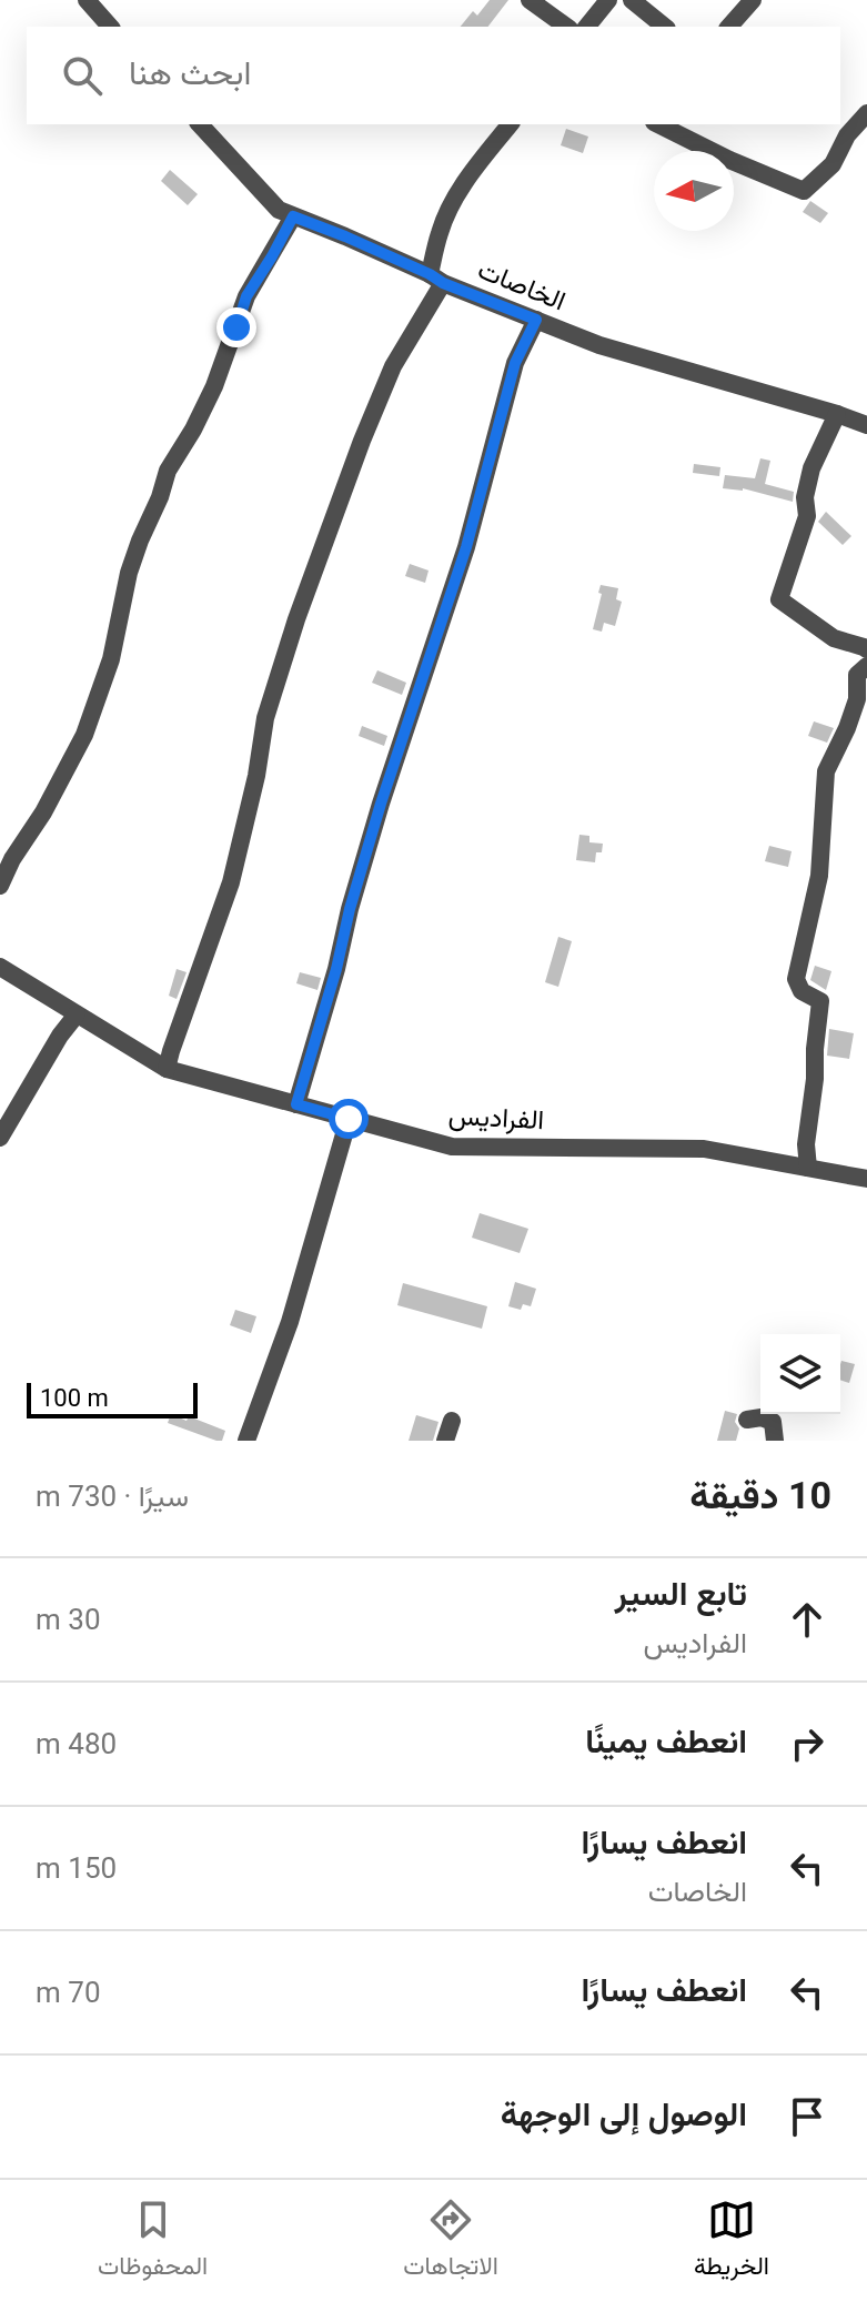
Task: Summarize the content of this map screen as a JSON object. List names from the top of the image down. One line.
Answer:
{"streets":{"street":["الخاصات","الفراديس"]},"scale_bar":"100 m","north":"left","page":{"search":"ابحث هنا","scale":"100 m","heading":["10 دقيقة","سيرًا · 730 m"],"list":[["تابع السير","الفراديس","30 m"],["انعطف يمينًا","480 m"],["انعطف يسارًا","الخاصات","150 m"],["انعطف يسارًا","70 m"],"الوصول إلى الوجهة"],"nav":["الخريطة","الاتجاهات","المحفوظات"]}}
